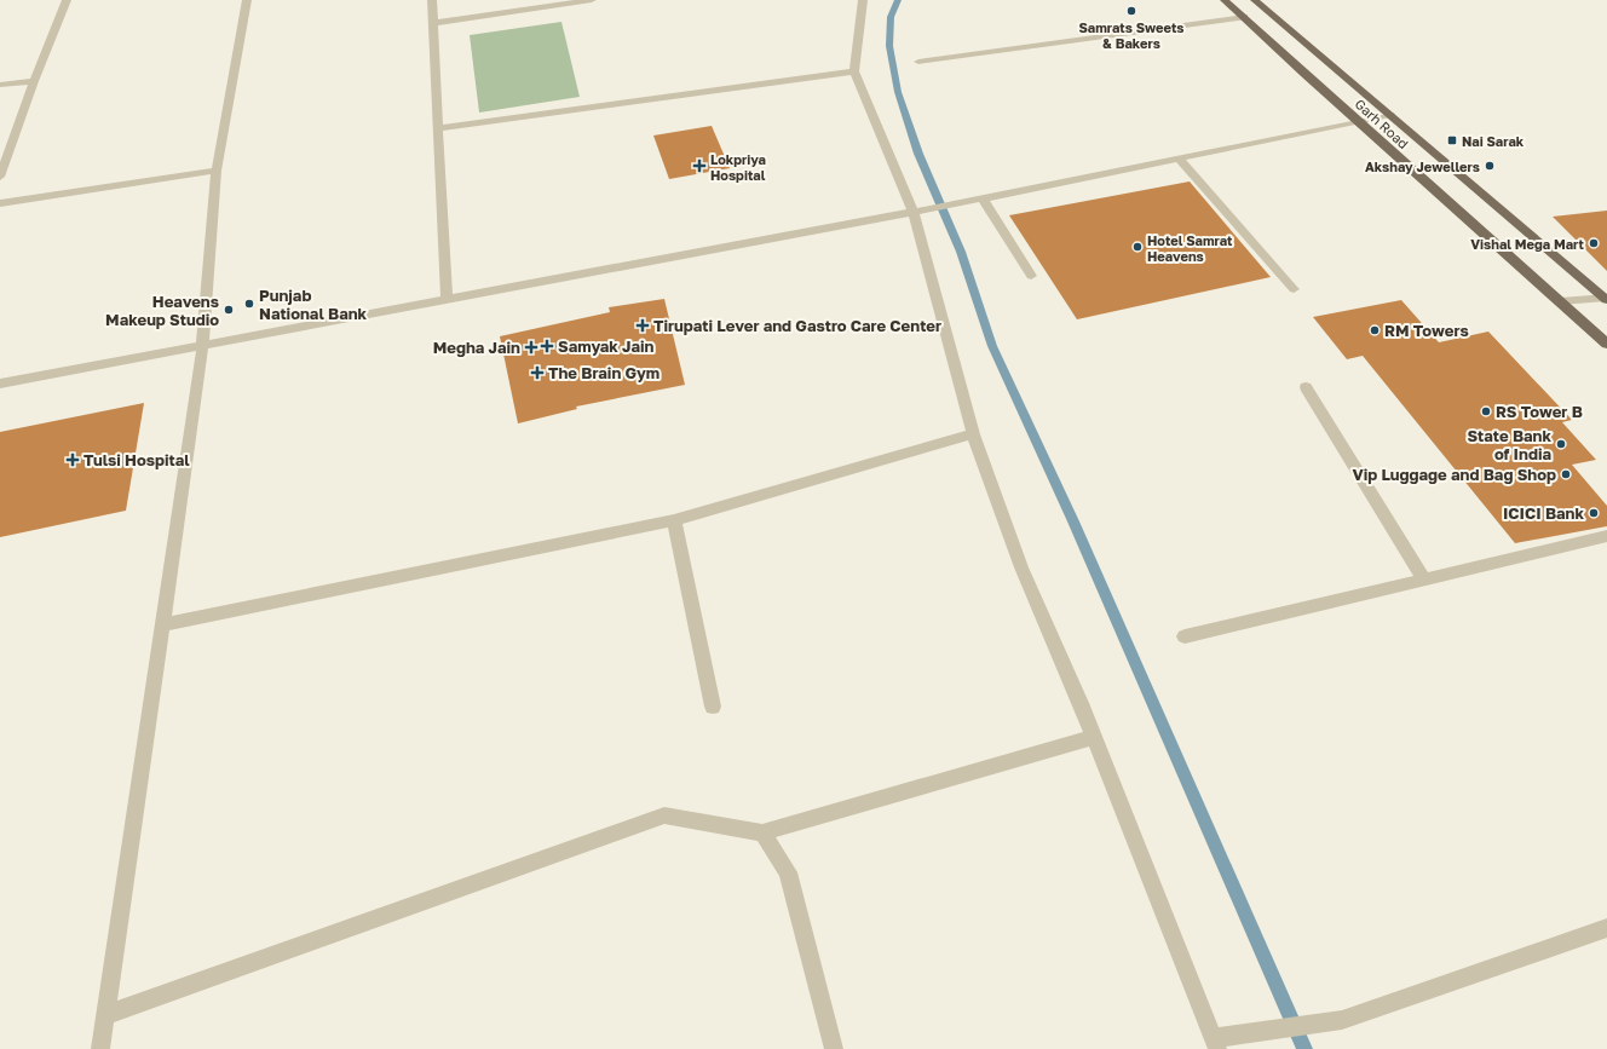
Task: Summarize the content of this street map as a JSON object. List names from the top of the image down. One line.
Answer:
{"streets":{"main road":["Garh Road"]},"places":{"other":["Samrats Sweets & Bakers","Akshay Jewellers","Vishal Mega Mart","Hotel Samrat Heavens","Punjab National Bank","Heavens Makeup Studio","RM Towers","RS Tower B","State Bank of India","Vip Luggage and Bag Shop","ICICI Bank"],"transit":["Nai Sarak"],"health":["Lokpriya Hospital","Tirupati Lever and Gastro Care Center","Samyak Jain","Megha Jain","The Brain Gym","Tulsi Hospital"]}}
